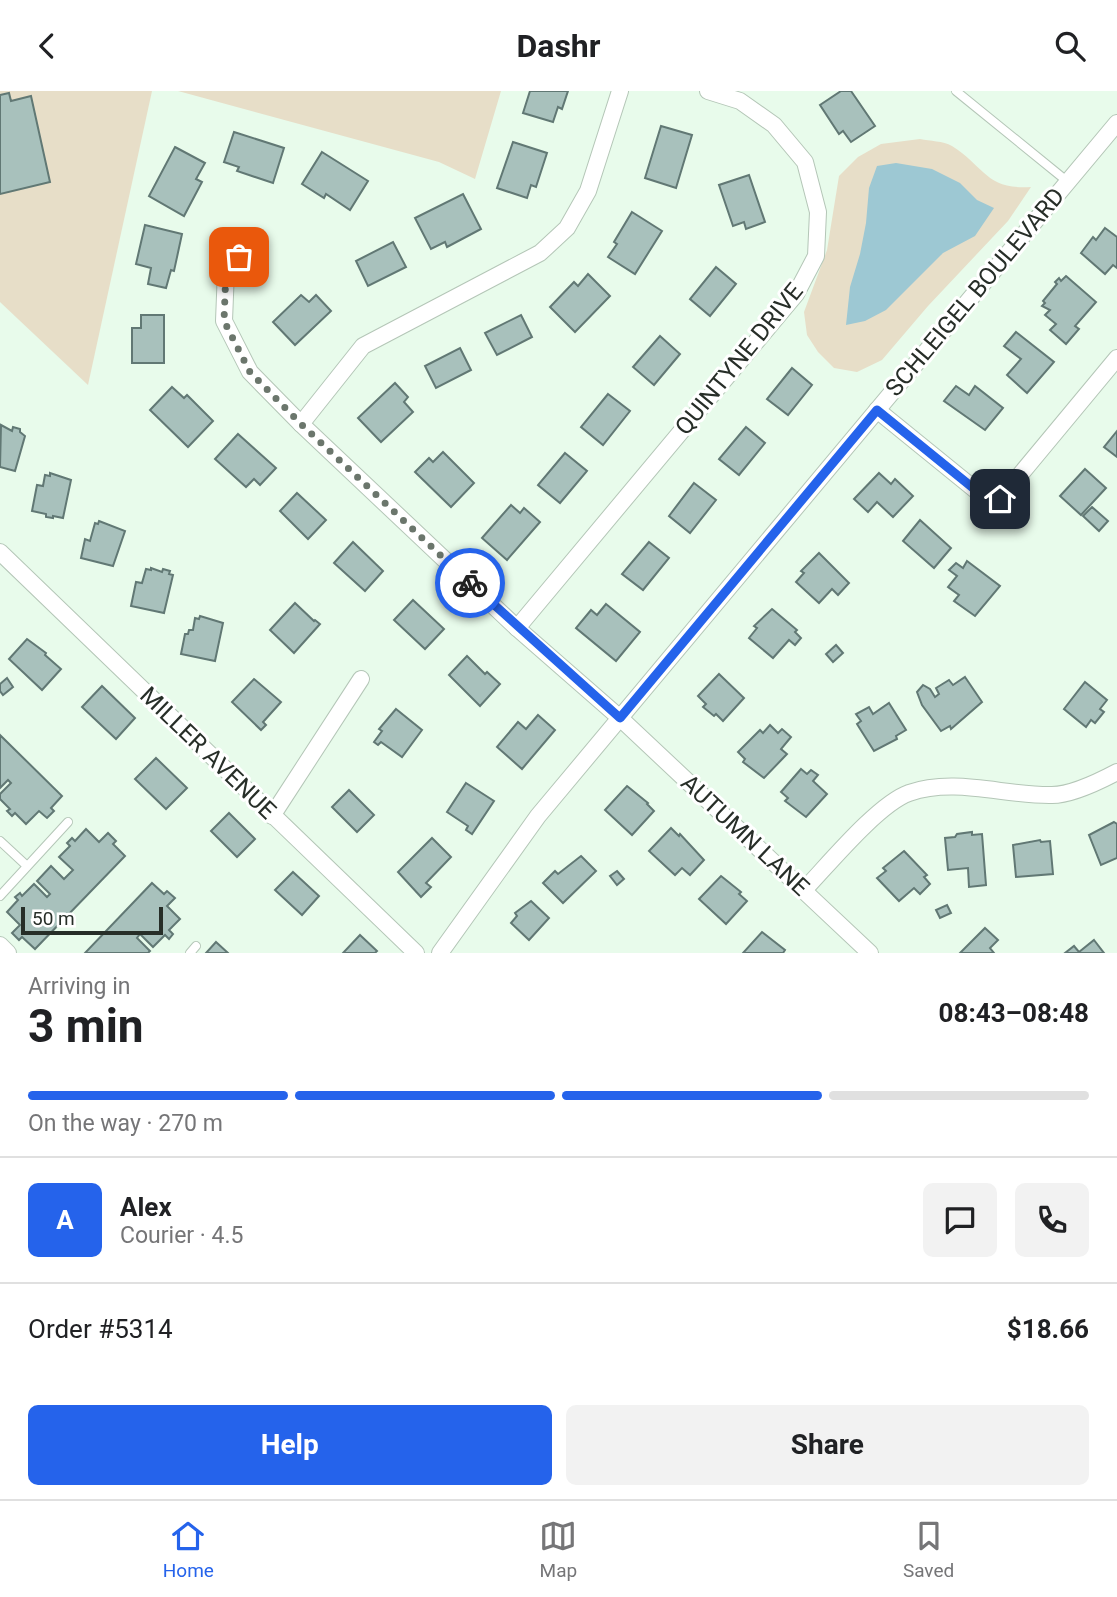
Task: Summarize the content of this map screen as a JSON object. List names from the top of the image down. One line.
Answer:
{"streets":{"street":["SCHLEIGEL BOULEVARD","QUINTYNE DRIVE","MILLER AVENUE","AUTUMN LANE"]},"crossings":[["SCHLEIGEL BOULEVARD","AUTUMN LANE"],["QUINTYNE DRIVE","AUTUMN LANE"]],"scale_bar":"50 m","page":{"header":"Dashr","scale":"50 m","heading":["3 min","Arriving in","08:43–08:48"],"panel":["Alex","Courier · 4.5","Order #5314","$18.66"],"bar":"On the way · 270 m","round":"A","buttons":["Help","Share"],"tabs":["Home","Map","Saved"]}}
